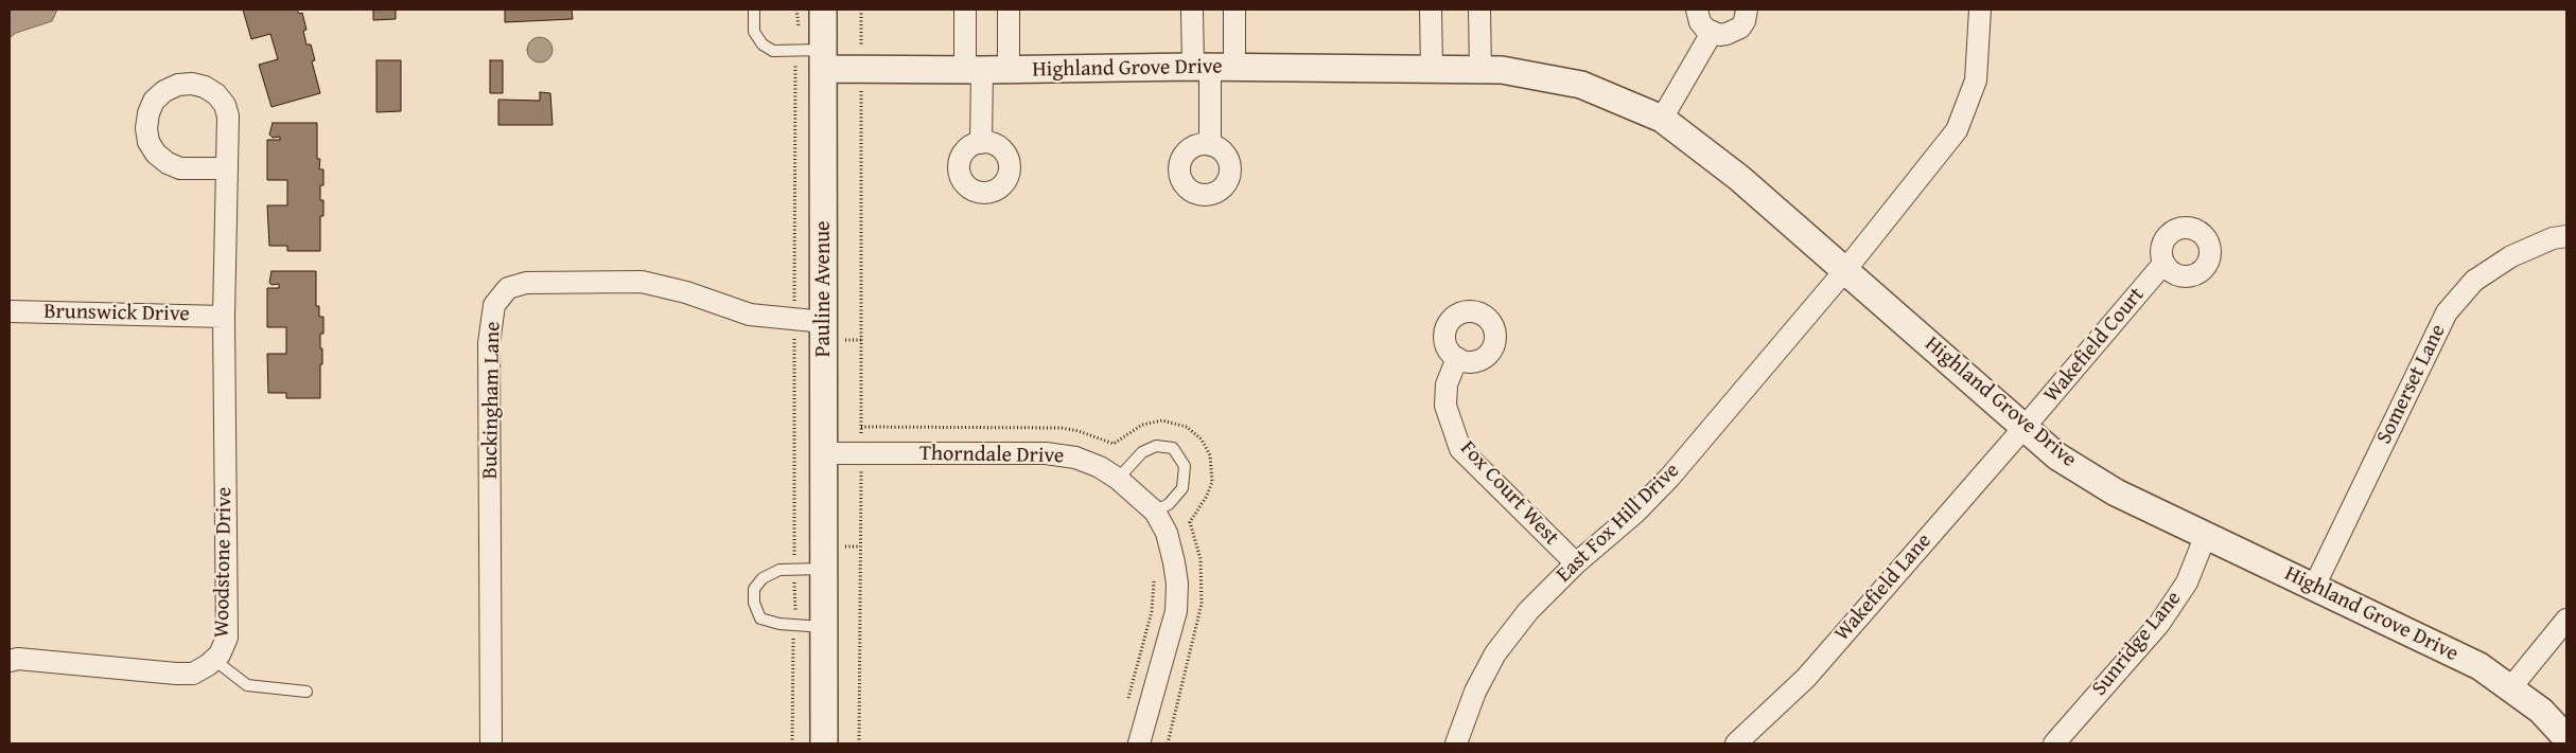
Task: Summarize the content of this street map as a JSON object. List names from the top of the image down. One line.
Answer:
{"streets":{"street":["Highland Grove Drive","Pauline Avenue","Brunswick Drive","Wakefield Court","Somerset Lane","Buckingham Lane","Thorndale Drive","Fox Court West","East Fox Hill Drive","Woodstone Drive","Wakefield Lane","Sunridge Lane"]},"crossings":[["Highland Grove Drive","Pauline Avenue"],["Highland Grove Drive","Wakefield Court"],["Highland Grove Drive","Somerset Lane"],["Highland Grove Drive","East Fox Hill Drive"],["Highland Grove Drive","Wakefield Lane"],["Highland Grove Drive","Sunridge Lane"],["Pauline Avenue","Buckingham Lane"],["Pauline Avenue","Thorndale Drive"],["Brunswick Drive","Woodstone Drive"],["Wakefield Court","Wakefield Lane"],["Fox Court West","East Fox Hill Drive"]]}
